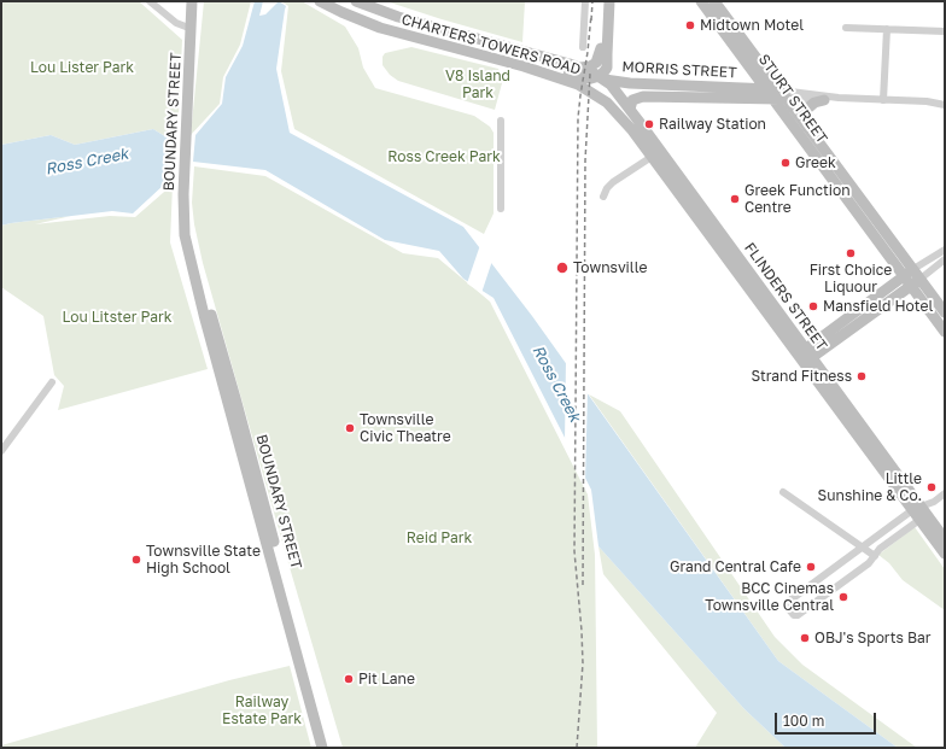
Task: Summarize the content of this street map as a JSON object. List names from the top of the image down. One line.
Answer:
{"streets":{"main road":["CHARTERS TOWERS ROAD","MORRIS STREET","STURT STREET","BOUNDARY STREET","FLINDERS STREET"]},"crossings":[["CHARTERS TOWERS ROAD","MORRIS STREET"],["CHARTERS TOWERS ROAD","FLINDERS STREET"],["MORRIS STREET","STURT STREET"],["MORRIS STREET","FLINDERS STREET"]],"water":["Ross Creek"],"parks":["Lou Lister Park","V8 Island Park","Ross Creek Park","Lou Litster Park","Reid Park","Railway Estate Park"],"places":["Midtown Motel","Railway Station","Greek","Greek Function Centre","First Choice Liquour","Townsville","Mansfield Hotel","Strand Fitness","Townsville Civic Theatre","Little Sunshine & Co.","Townsville State High School","Grand Central Cafe","BCC Cinemas Townsville Central","OBJ's Sports Bar","Pit Lane"],"scale_bar":"100 m"}
